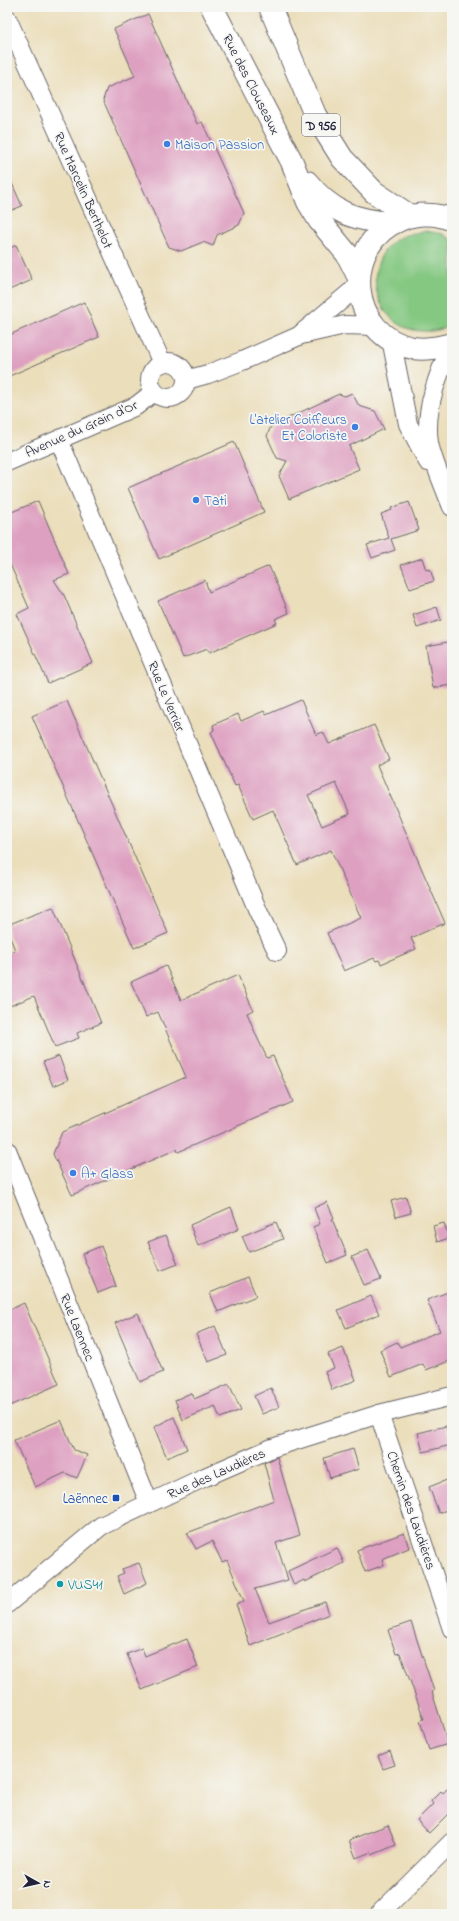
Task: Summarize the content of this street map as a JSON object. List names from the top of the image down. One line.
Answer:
{"streets":{"main road":["Rue des Clouseaux","D 956"],"street":["Rue Marcelin Berthelot","Avenue du Grain d'Or","Rue Le Verrier","Rue Laennec","Rue des Laudières","Chemin des Laudières"]},"crossings":[["Rue des Clouseaux","D 956"],["Rue Marcelin Berthelot","Avenue du Grain d'Or"],["Avenue du Grain d'Or","Rue Le Verrier"],["Rue Laennec","Rue des Laudières"],["Rue des Laudières","Chemin des Laudières"]],"places":{"other":["Maison Passion","L’atelier Coiffeurs Et Coloriste","Tati","A+ Glass","VUS41"],"transit":["Laënnec"]},"north":"right"}
